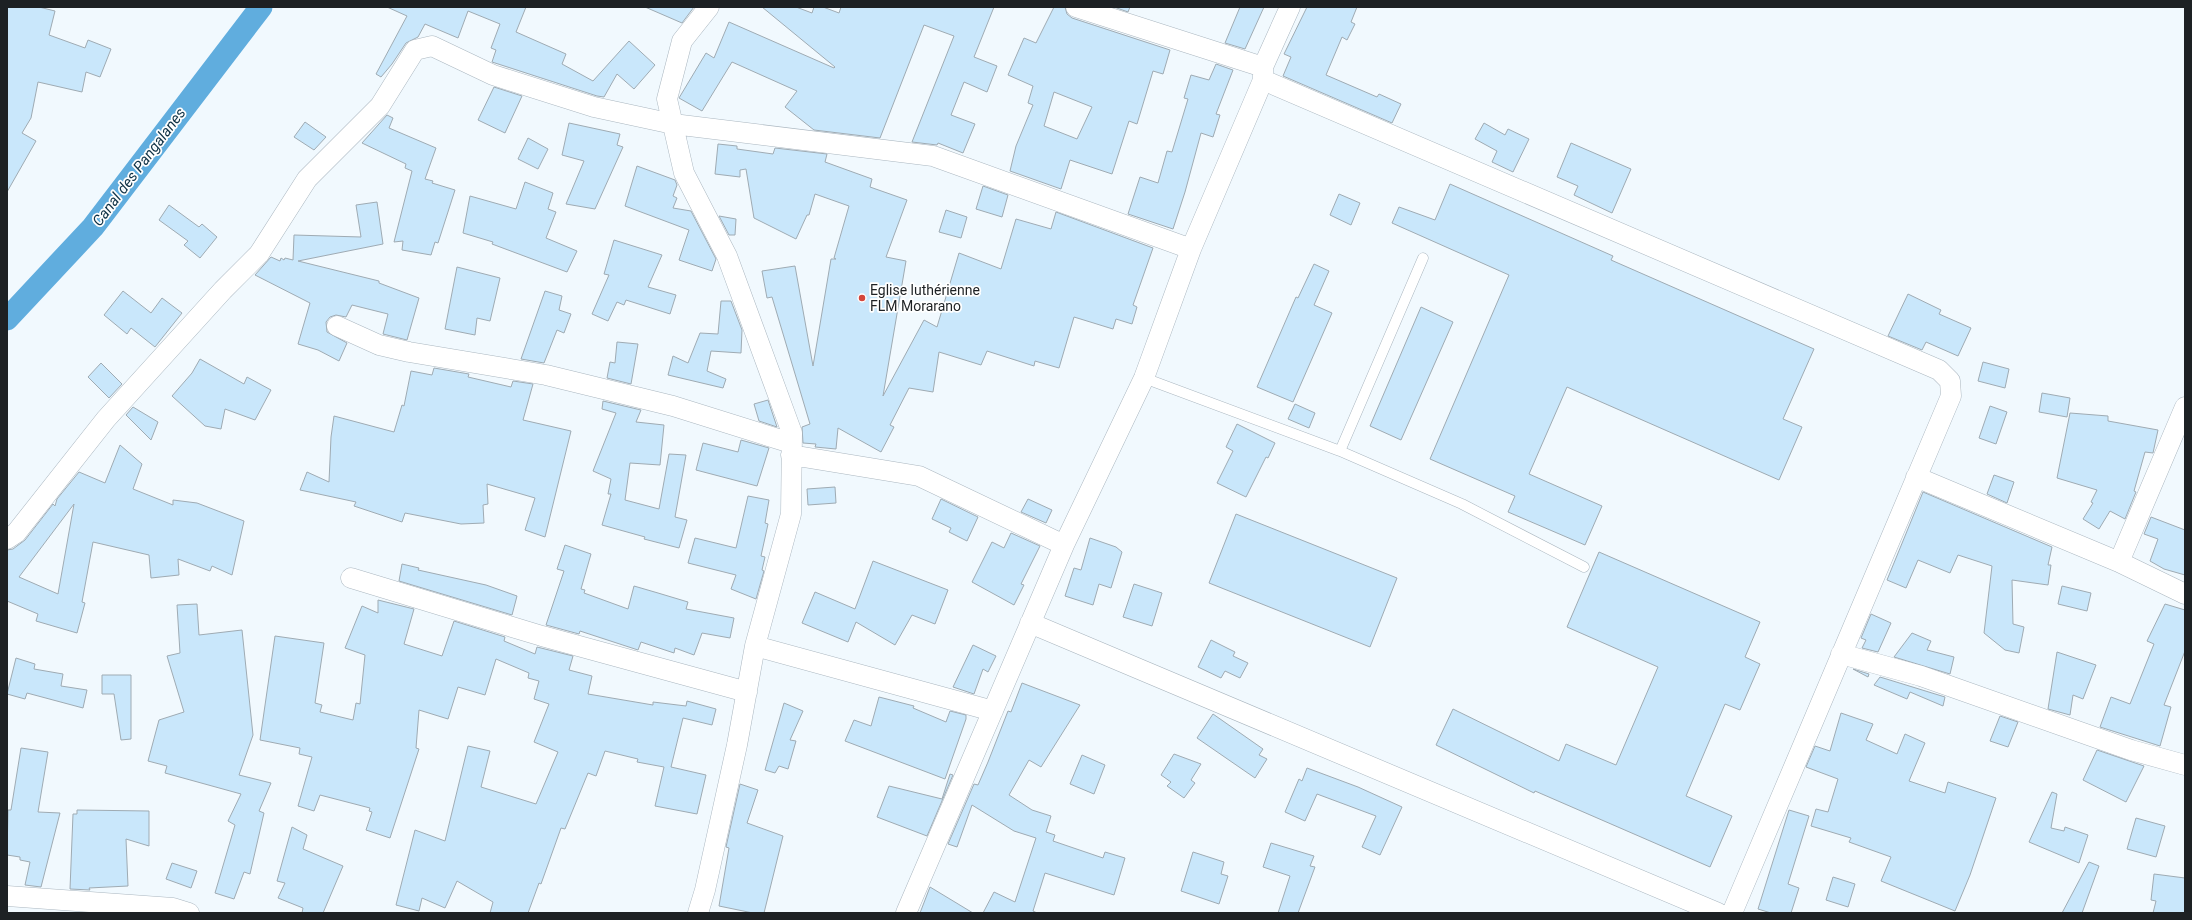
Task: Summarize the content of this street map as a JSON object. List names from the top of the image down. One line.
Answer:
{"water":["Canal des Pangalanes"],"places":["Eglise luthérienne FLM Morarano"]}
